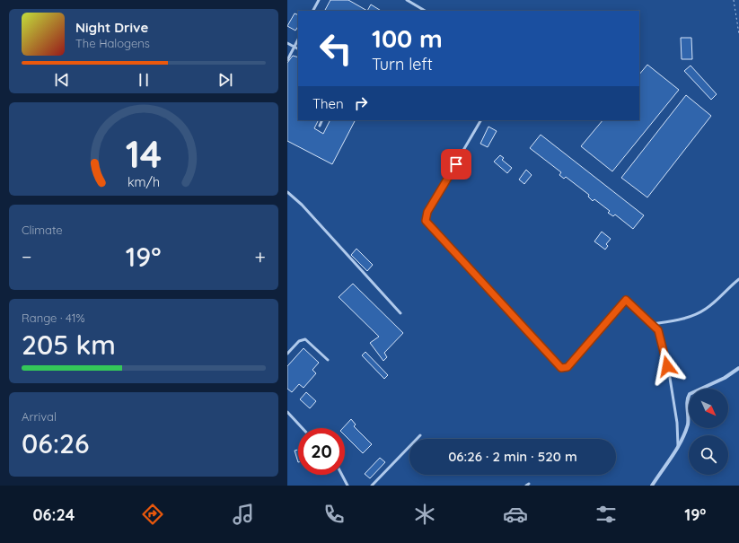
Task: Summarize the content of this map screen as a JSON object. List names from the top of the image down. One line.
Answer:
{"north":"bottom right","page":{"turn":["100 m","Turn left"],"song":["Night Drive","The Halogens"],"then":"Then","tile":["Climate",["Range · 41%","205 km"],["Arrival","06:26"]],"heat":["−","19°","+"],"limit":"20","trip":"06:26 · 2 min · 520 m","tabs":["06:24","19°"],"gauge":["14","km/h"]}}
